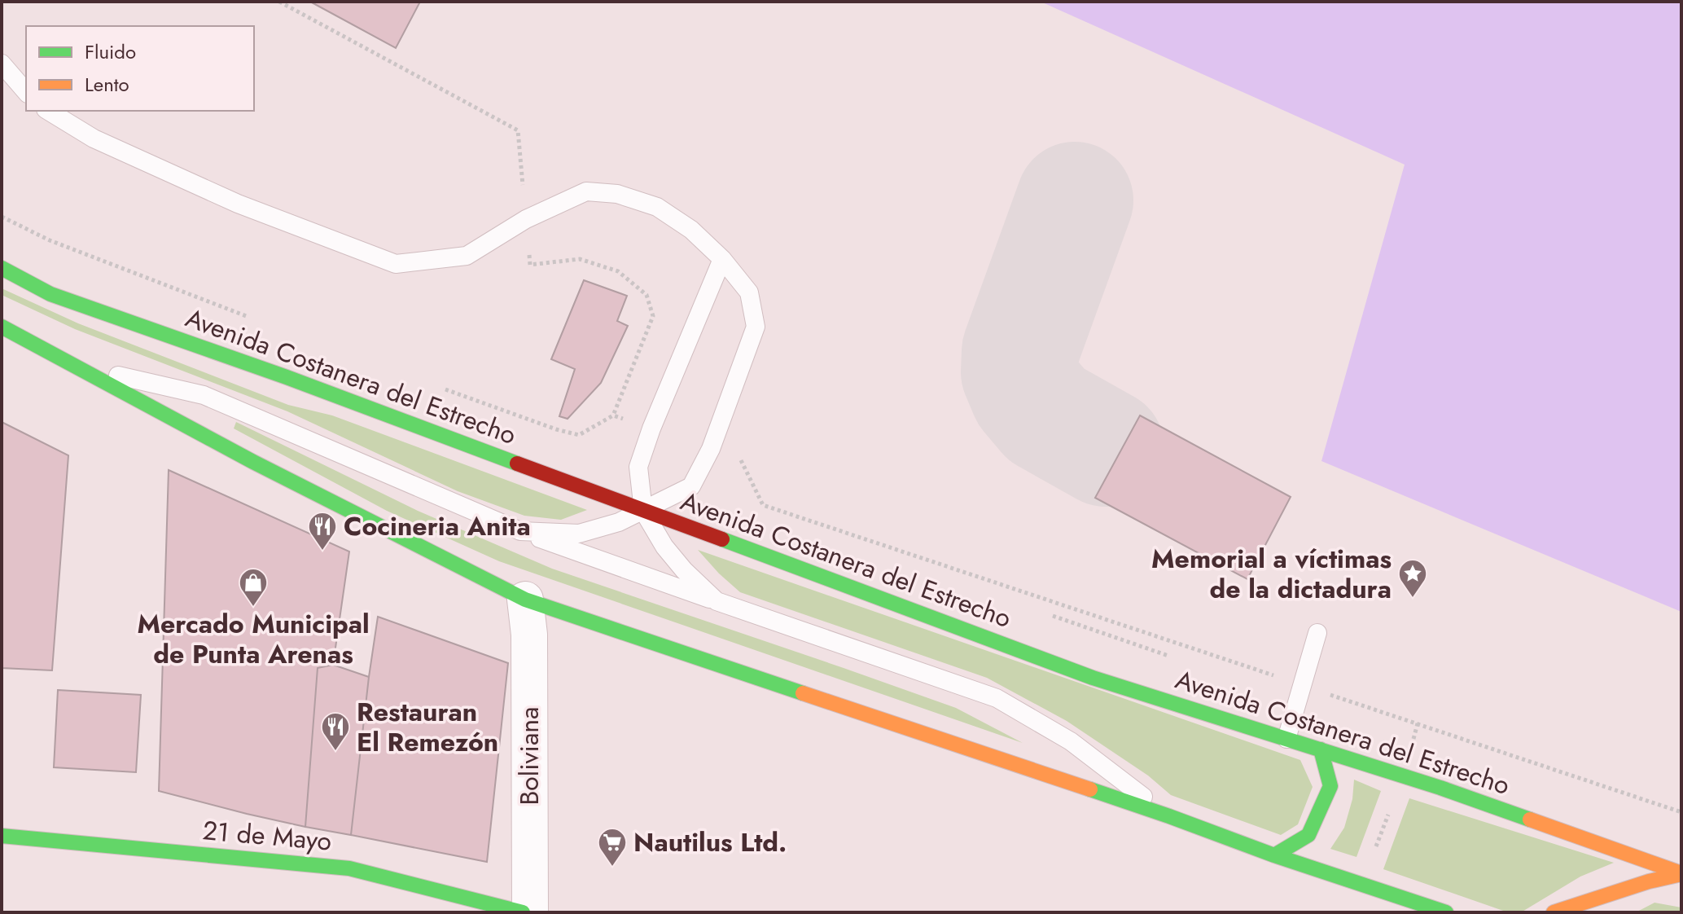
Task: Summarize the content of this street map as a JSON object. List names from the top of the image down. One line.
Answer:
{"streets":{"main road":["Avenida Costanera del Estrecho","21 de Mayo"],"street":["Boliviana"]},"places":{"restaurant":["Cocineria Anita","Restauran El Remezón"],"place":["Memorial a víctimas de la dictadura"],"shop":["Mercado Municipal de Punta Arenas"],"supermarket":["Nautilus Ltd."]},"legend":["Fluido","Lento"]}
